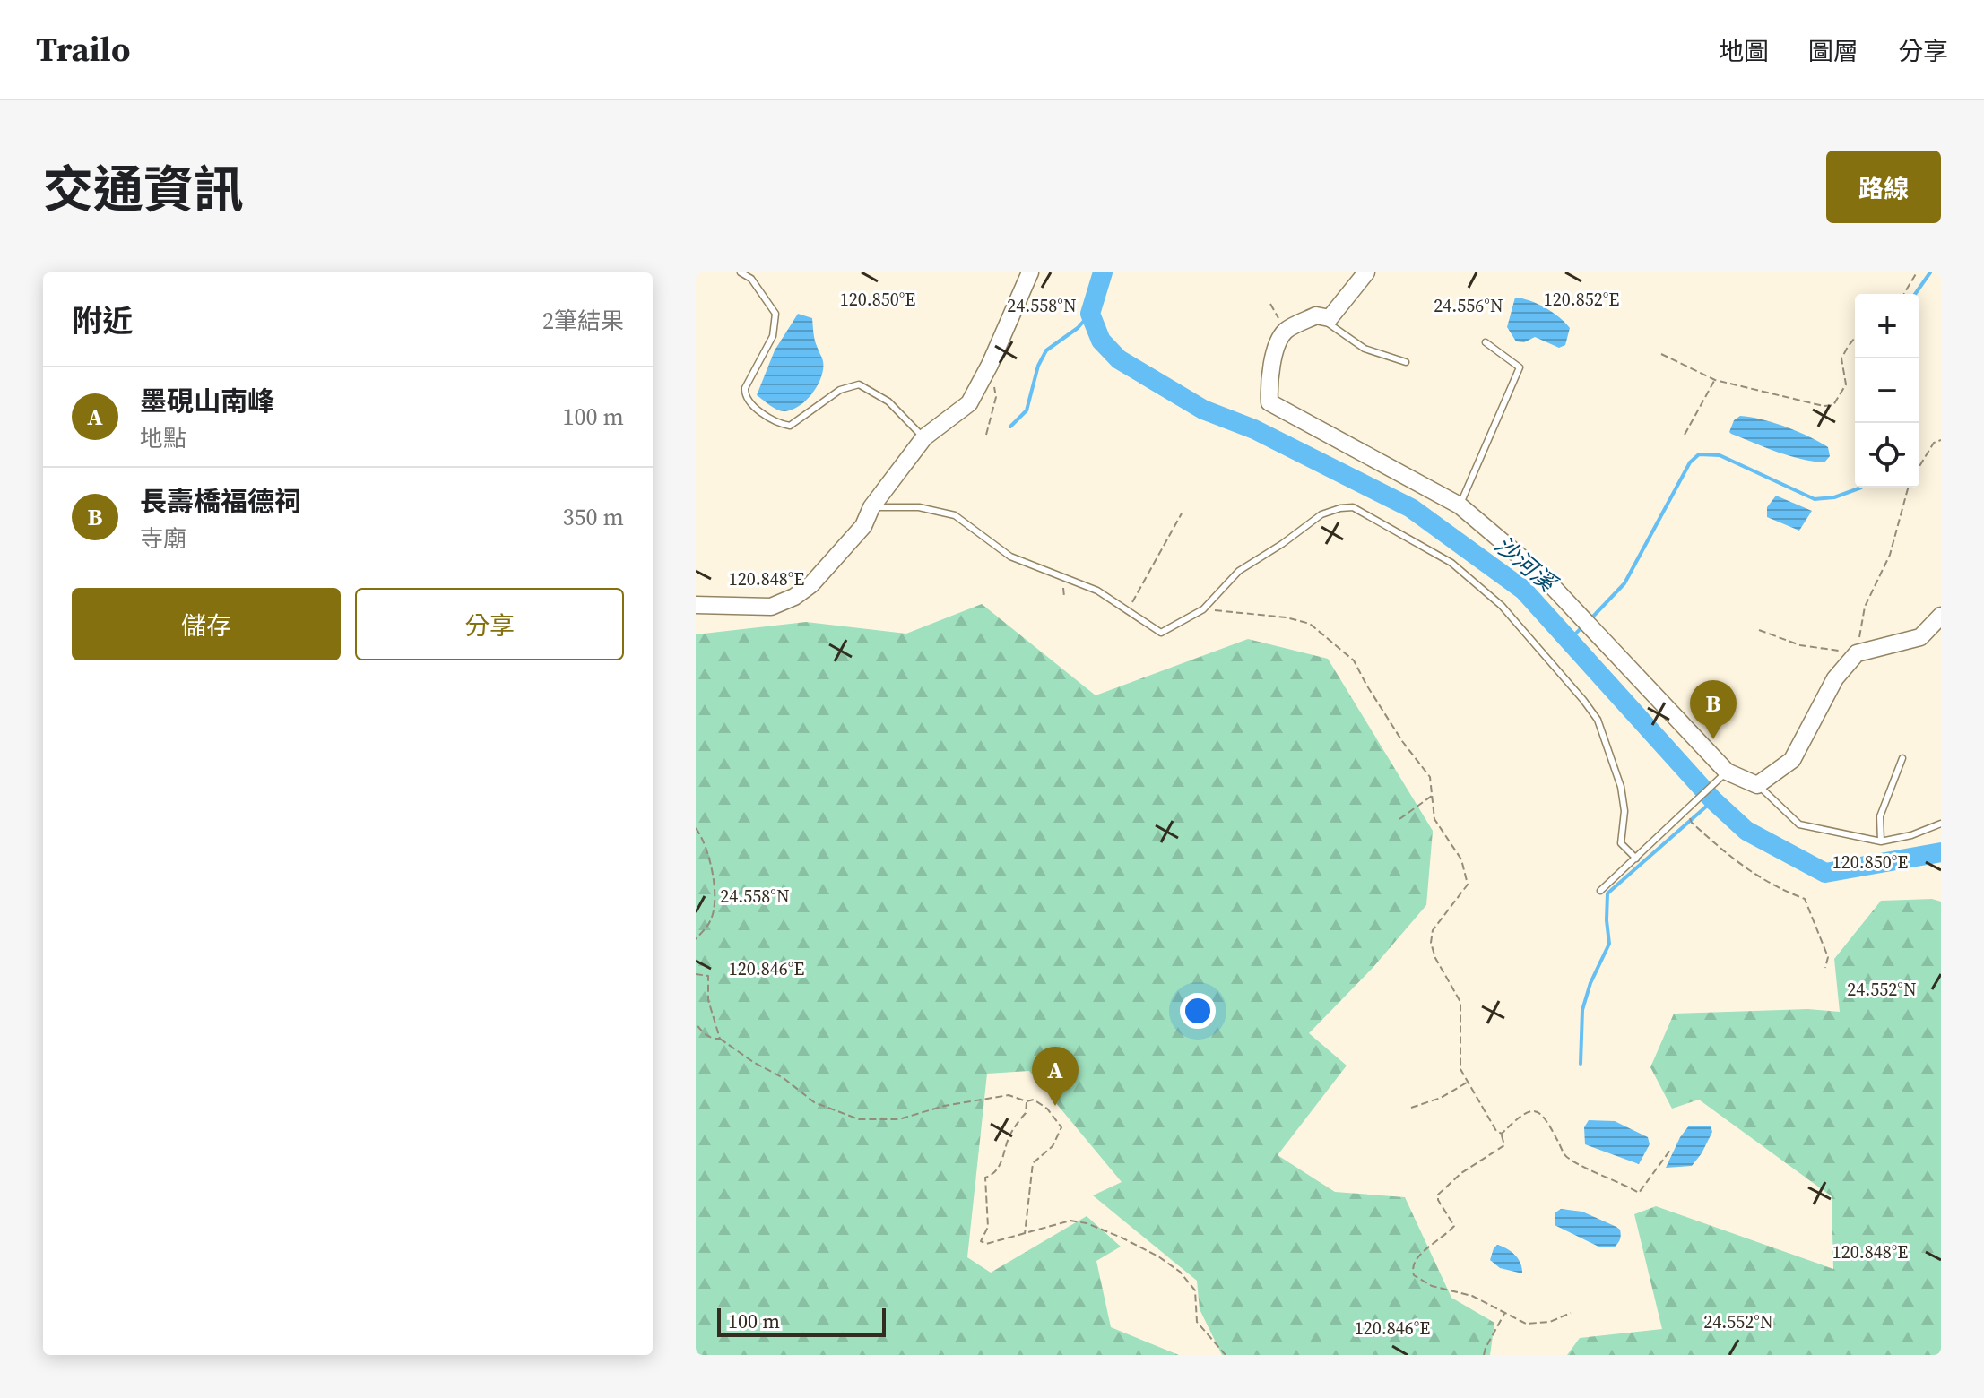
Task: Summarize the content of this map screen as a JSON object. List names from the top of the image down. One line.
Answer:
{"water":["沙河溪"],"scale_bar":"100 m","page":{"header":"Trailo","nav":["地圖","圖層","分享"],"title":"交通資訊","buttons":["路線",["儲存","分享"]],"heading":["附近","2筆結果"],"map_buttons":["+","−"],"list":[{"mark":"A","name":"墨硯山南峰","note":"地點","value":"100 m"},{"mark":"B","name":"長壽橋福德祠","note":"寺廟","value":"350 m"}],"pins":["B","A"],"scale":"100 m"},"coordinates":["120.850°E","120.852°E","24.558°N","24.556°N","120.848°E","120.846°E","24.552°N"]}
